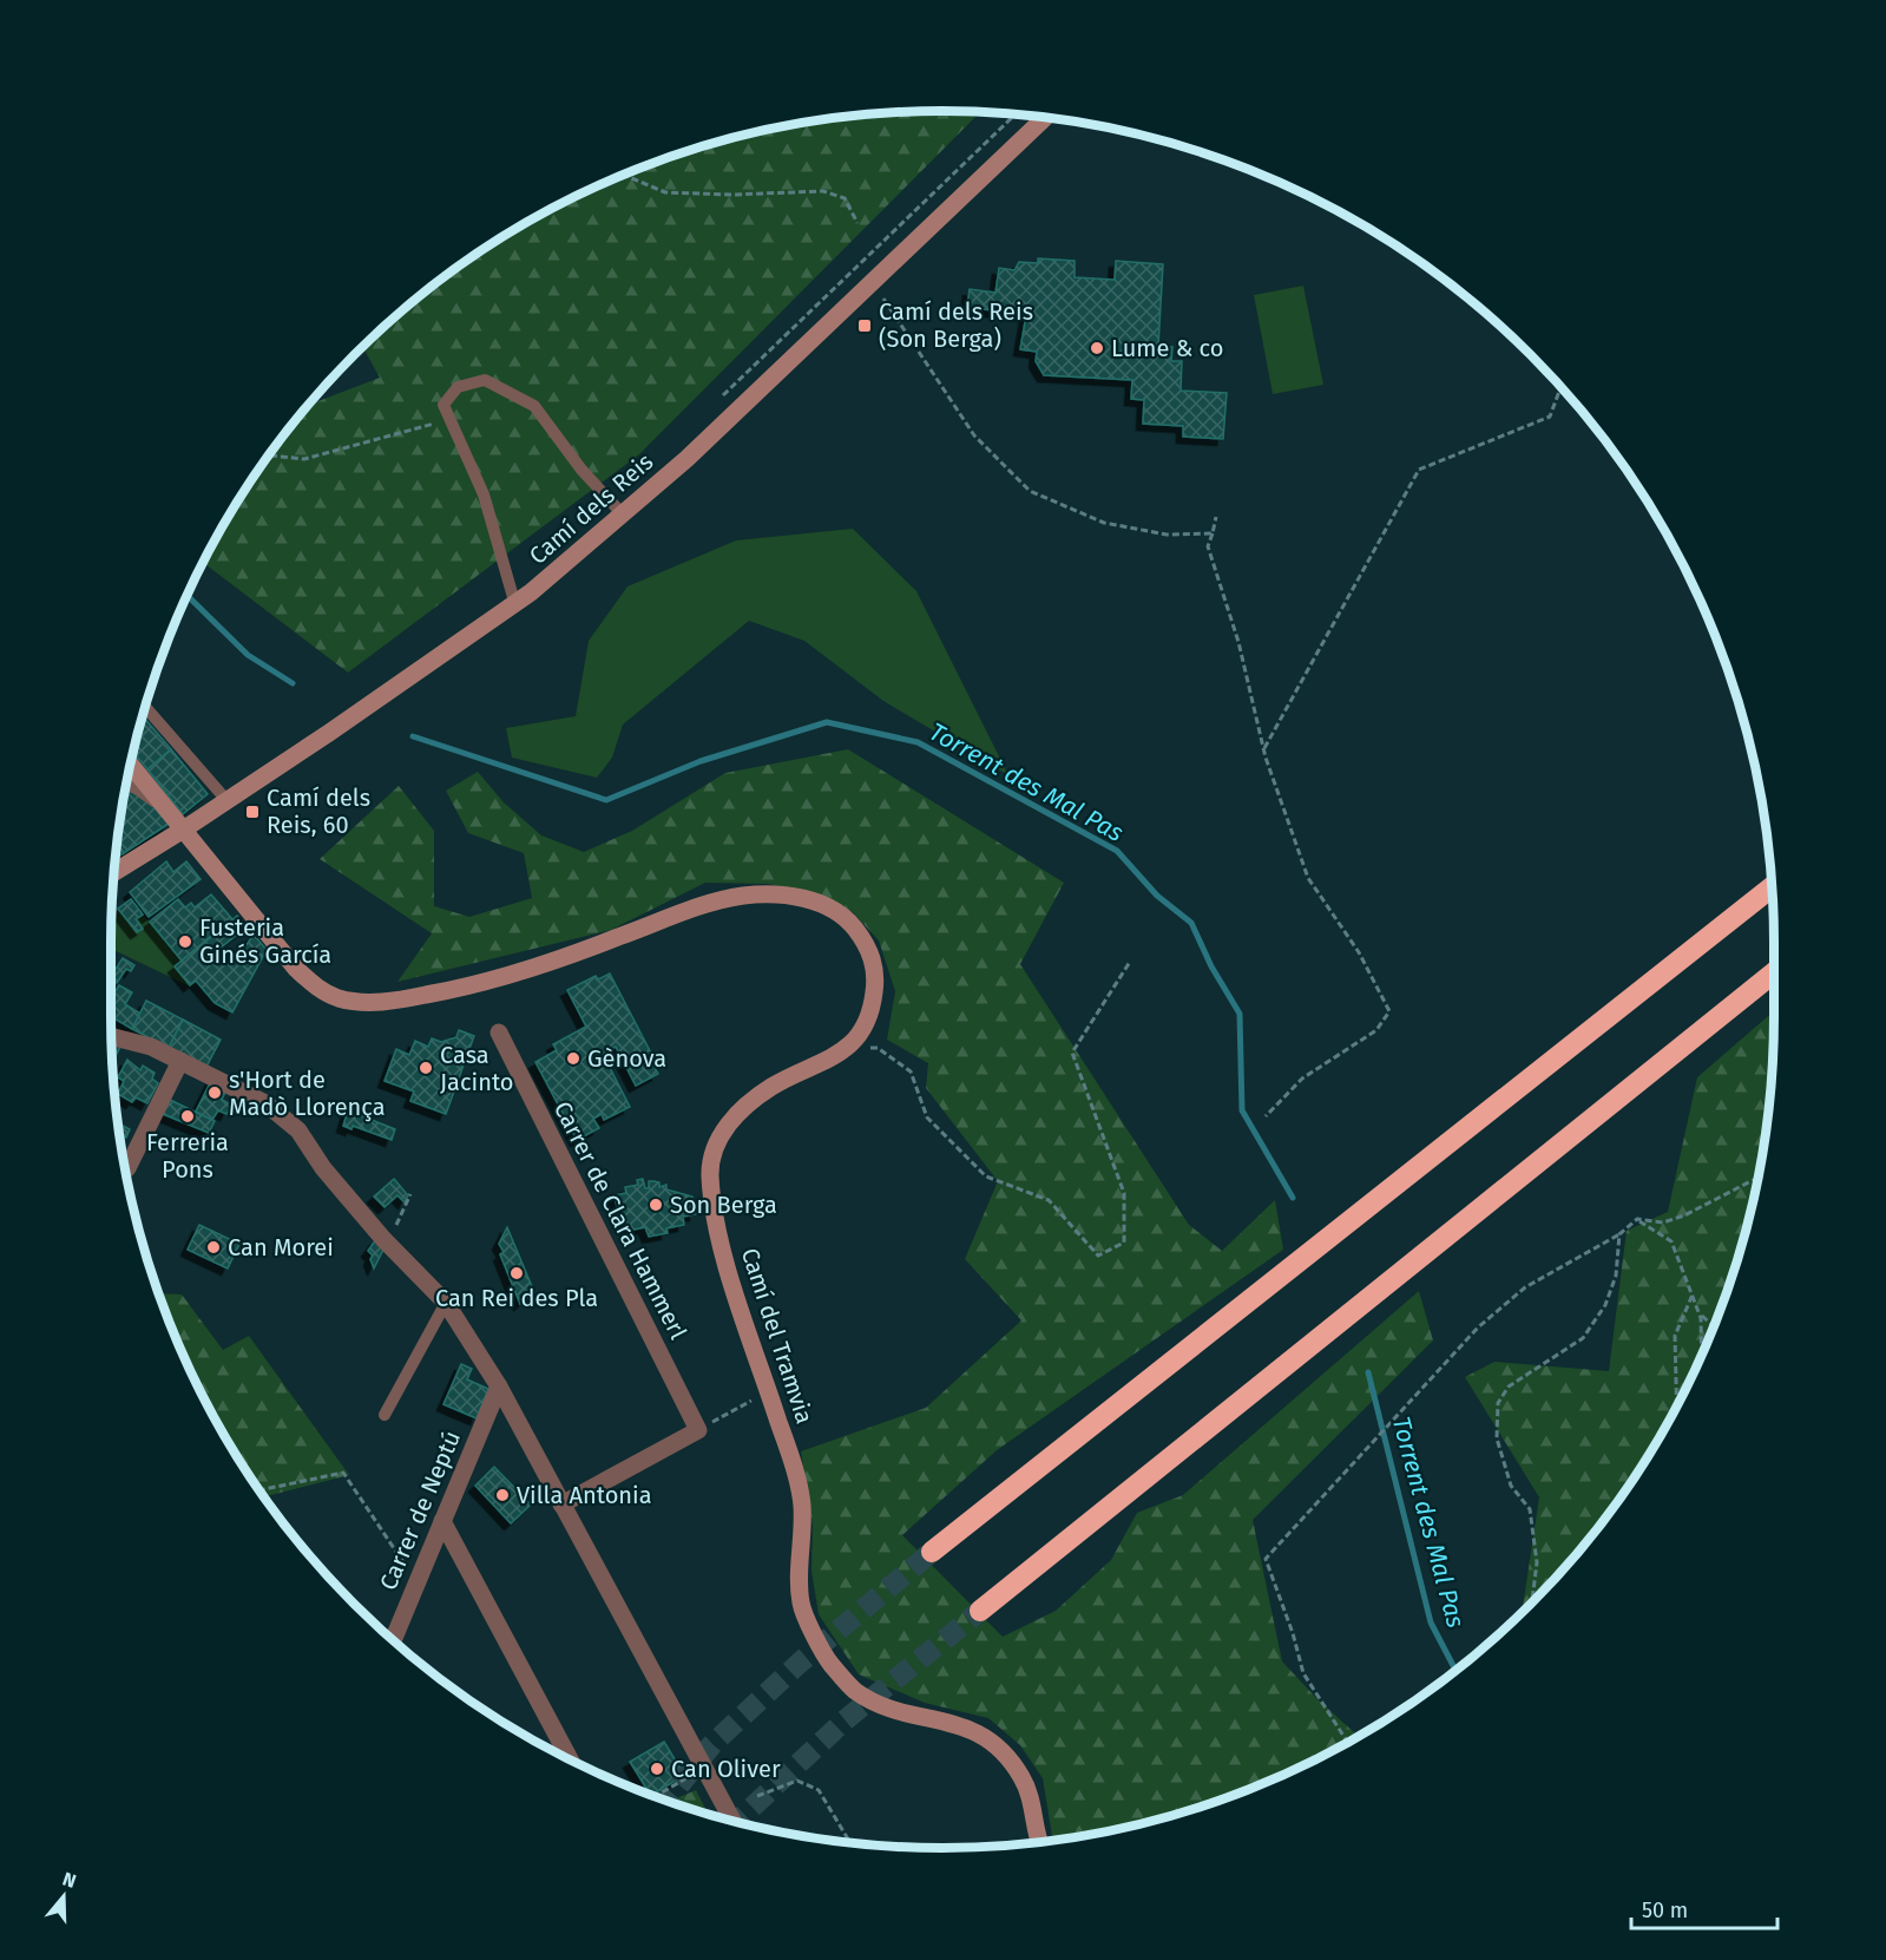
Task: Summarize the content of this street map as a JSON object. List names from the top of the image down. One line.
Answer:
{"streets":{"street":["Camí dels Reis","Carrer de Clara Hammerl","Camí del Tramvia","Carrer de Neptú"]},"crossings":[["Camí dels Reis","Camí del Tramvia"]],"water":["Torrent des Mal Pas"],"places":{"transit":["Camí dels Reis (Son Berga)","Camí dels Reis, 60"],"other":["Lume & co","Fusteria Ginés García","Gènova","Casa Jacinto","s'Hort de Madò Llorença","Ferreria Pons","Son Berga","Can Morei","Can Rei des Pla","Villa Antonia","Can Oliver"]},"scale_bar":"50 m","north":"top"}
